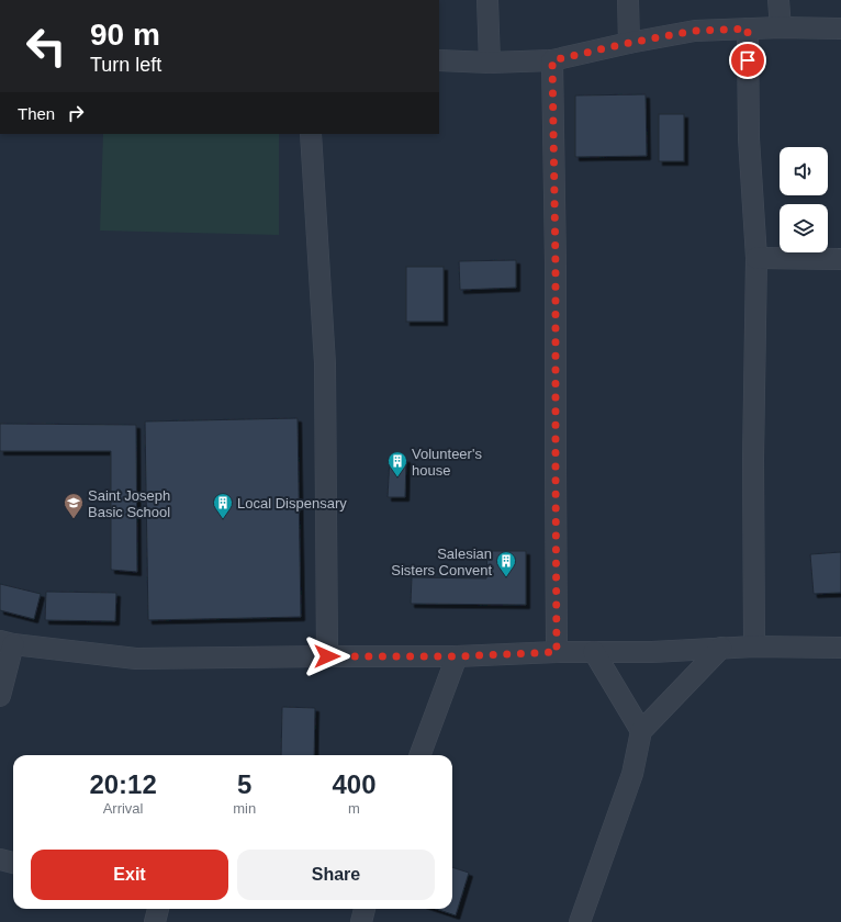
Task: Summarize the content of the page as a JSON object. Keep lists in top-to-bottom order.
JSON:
{
  "places": {
    "building": ["Volunteer's house", "Local Dispensary", "Salesian Sisters Convent"],
    "school or university": ["Saint Joseph Basic School"]
  },
  "page": {
    "turn": ["90 m", "Turn left"],
    "then": "Then",
    "eta": [
      "20:12",
      "Arrival",
      "5",
      "min",
      "400",
      "m"
    ],
    "buttons": ["Exit", "Share"]
  }
}
